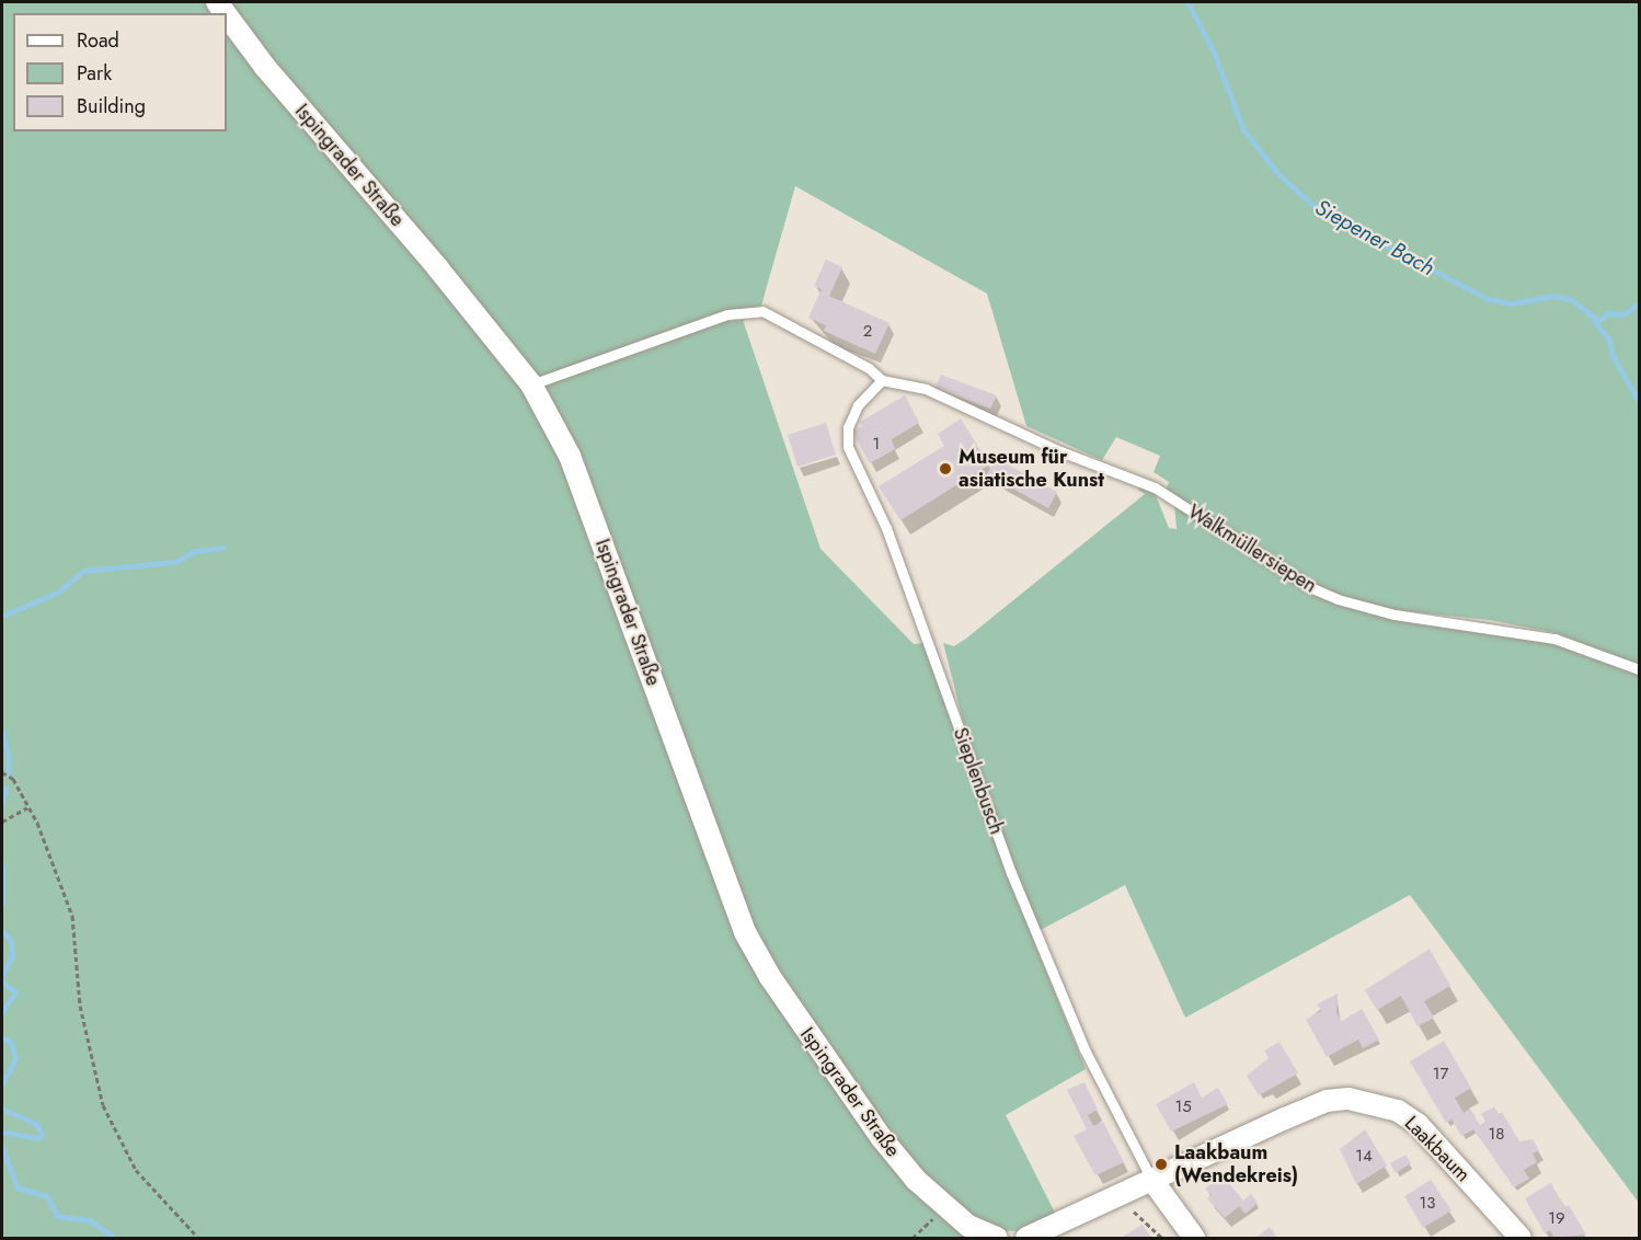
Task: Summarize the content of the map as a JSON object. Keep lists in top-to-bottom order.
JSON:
{
  "streets": {
    "street": ["Ispingrader Straße", "Laakbaum"],
    "lane": ["Walkmüllersiepen", "Sieplenbusch"]
  },
  "crossings": [
    ["Walkmüllersiepen", "Sieplenbusch"],
    ["Sieplenbusch", "Laakbaum"]
  ],
  "water": ["Siepener Bach"],
  "places": ["Museum für asiatische Kunst", "Laakbaum (Wendekreis)"],
  "house_numbers": [
    "2",
    "1",
    "17",
    "15",
    "18",
    "14",
    "13",
    "19"
  ],
  "legend": ["Road", "Park", "Building"]
}
